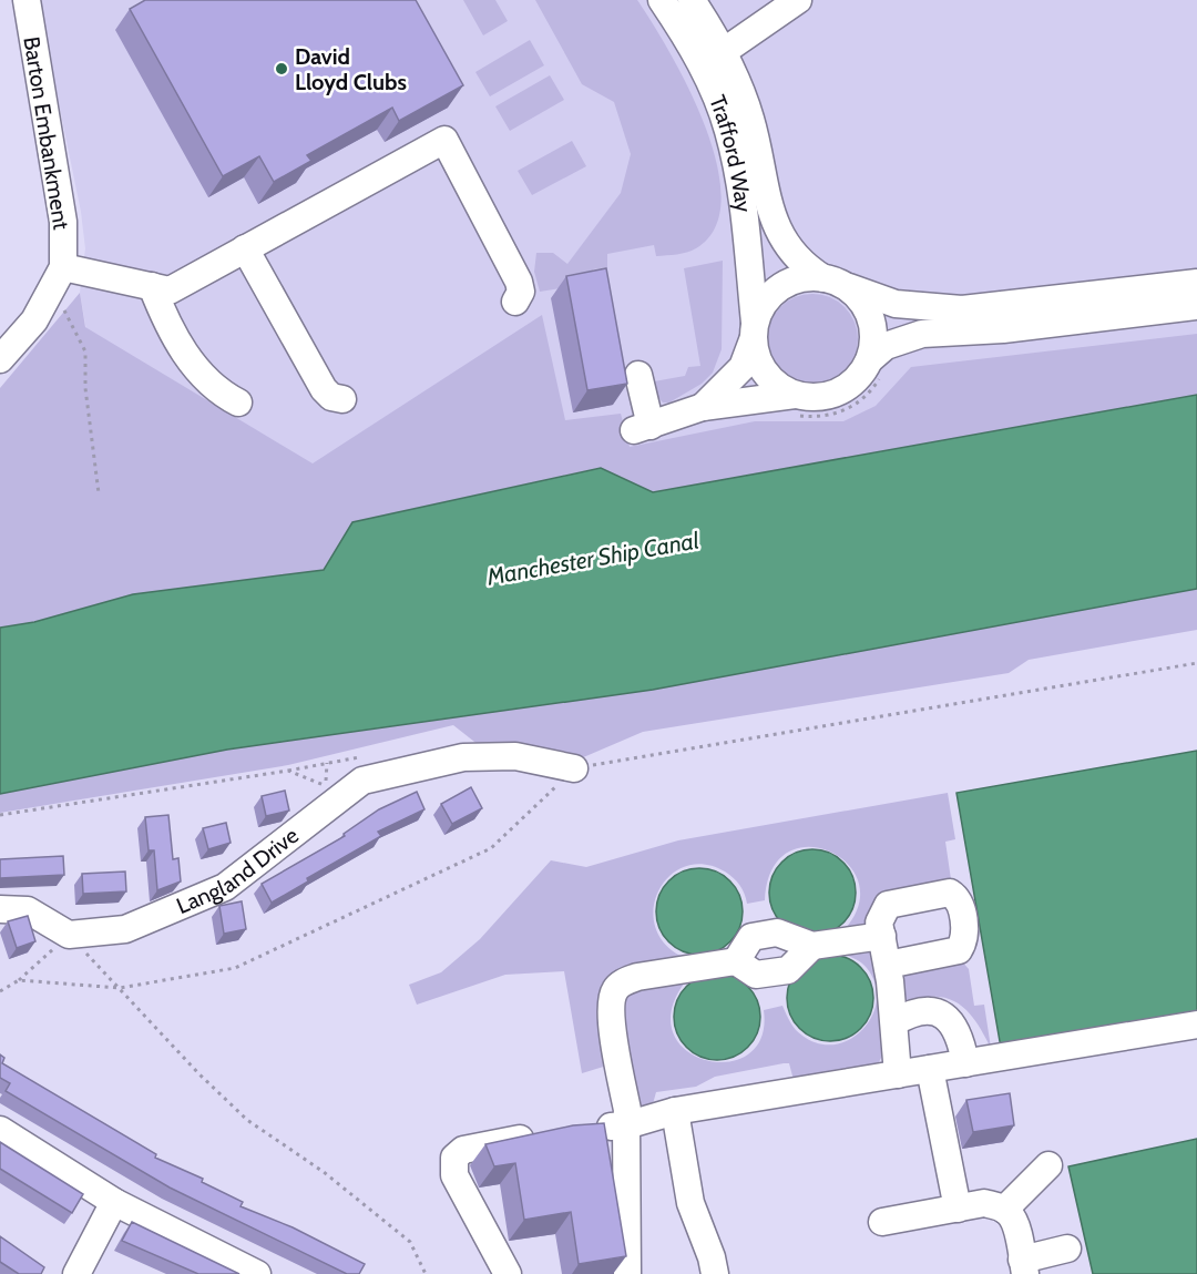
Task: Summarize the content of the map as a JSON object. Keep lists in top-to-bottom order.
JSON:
{
  "streets": {
    "street": ["Barton Embankment", "Trafford Way", "Langland Drive"]
  },
  "water": ["Manchester Ship Canal"],
  "places": ["David Lloyd Clubs"]
}
